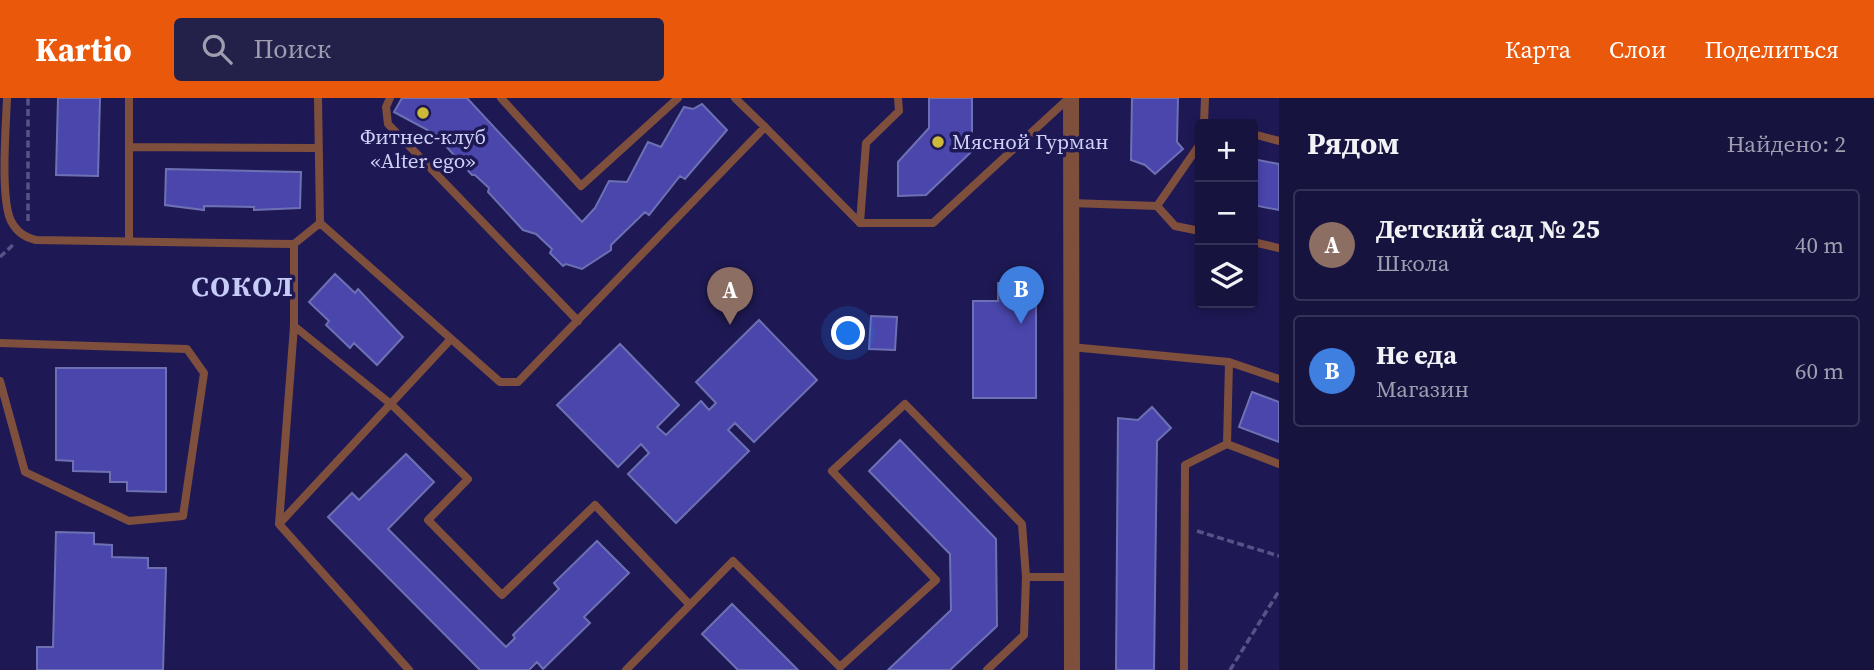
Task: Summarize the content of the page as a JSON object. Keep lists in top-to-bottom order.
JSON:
{
  "districts": ["СОКОЛ"],
  "places": ["Фитнес-клуб «Alter ego»", "Мясной Гурман"],
  "page": {
    "header": "Kartio",
    "search": "Поиск",
    "nav": ["Карта", "Слои", "Поделиться"],
    "heading": ["Рядом", "Найдено: 2"],
    "map_buttons": ["+", "−"],
    "list": [
      {
        "mark": "A",
        "name": "Детский сад № 25",
        "note": "Школа",
        "value": "40 m"
      },
      {
        "mark": "B",
        "name": "Не еда",
        "note": "Магазин",
        "value": "60 m"
      }
    ],
    "pins": ["B", "A"]
  }
}
